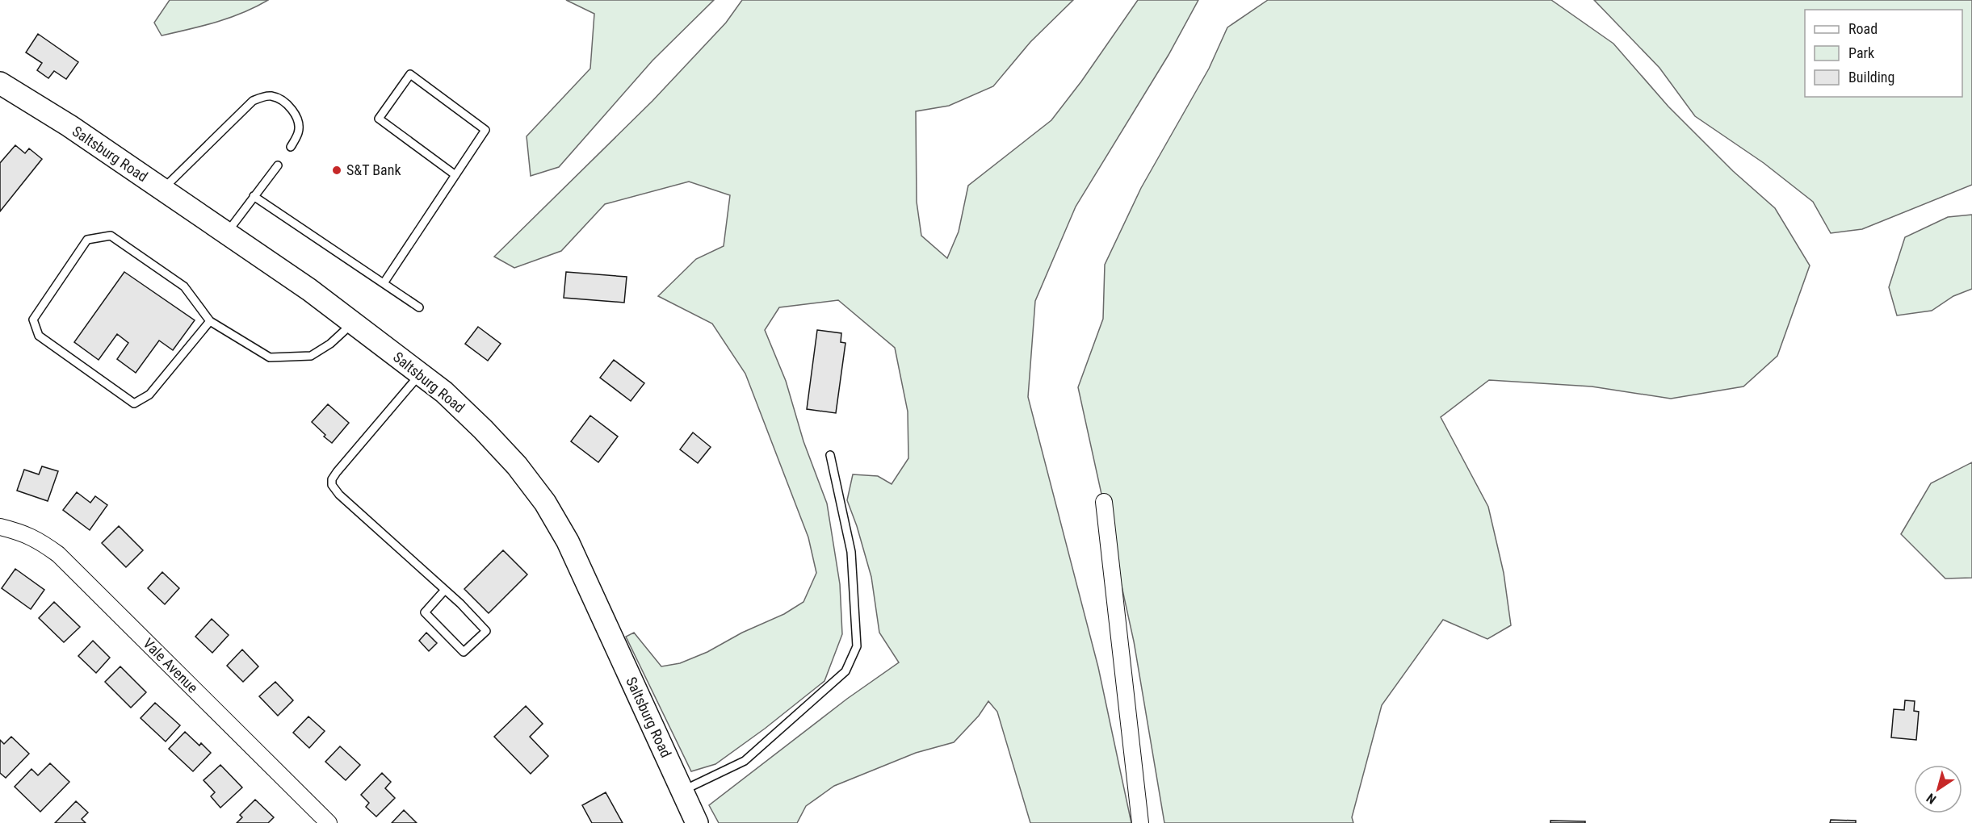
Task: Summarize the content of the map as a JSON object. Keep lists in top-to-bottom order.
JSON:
{
  "streets": {
    "main road": ["Saltsburg Road"],
    "street": ["Vale Avenue"]
  },
  "places": ["S&T Bank"],
  "legend": ["Road", "Park", "Building"],
  "north": "bottom left"
}
